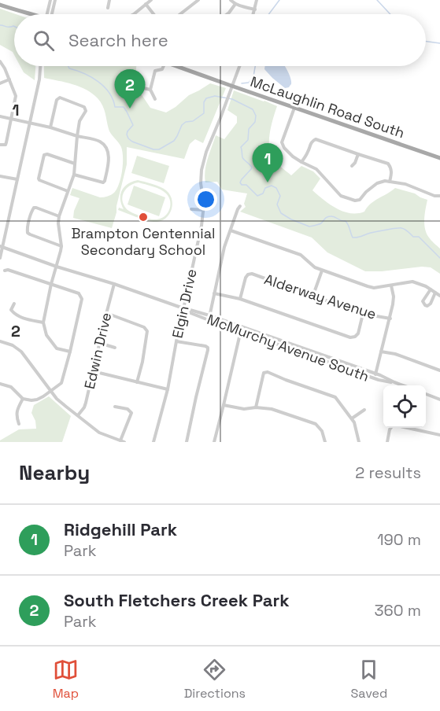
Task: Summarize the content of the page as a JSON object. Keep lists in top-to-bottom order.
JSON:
{
  "streets": {
    "main road": ["McLaughlin Road South"],
    "street": [
      "Alderway Avenue",
      "Elgin Drive",
      "McMurchy Avenue South",
      "Edwin Drive"
    ]
  },
  "crossings": [
    ["McLaughlin Road South", "Elgin Drive"],
    ["Elgin Drive", "McMurchy Avenue South"],
    ["McMurchy Avenue South", "Edwin Drive"]
  ],
  "places": ["Brampton Centennial Secondary School"],
  "page": {
    "search": "Search here",
    "pins": ["2", "1"],
    "heading": ["Nearby", "2 results"],
    "list": [
      {
        "mark": "1",
        "name": "Ridgehill Park",
        "note": "Park",
        "value": "190 m"
      },
      {
        "mark": "2",
        "name": "South Fletchers Creek Park",
        "note": "Park",
        "value": "360 m"
      }
    ],
    "nav": ["Map", "Directions", "Saved"]
  },
  "grid": {
    "rows": ["1", "2"]
  }
}
